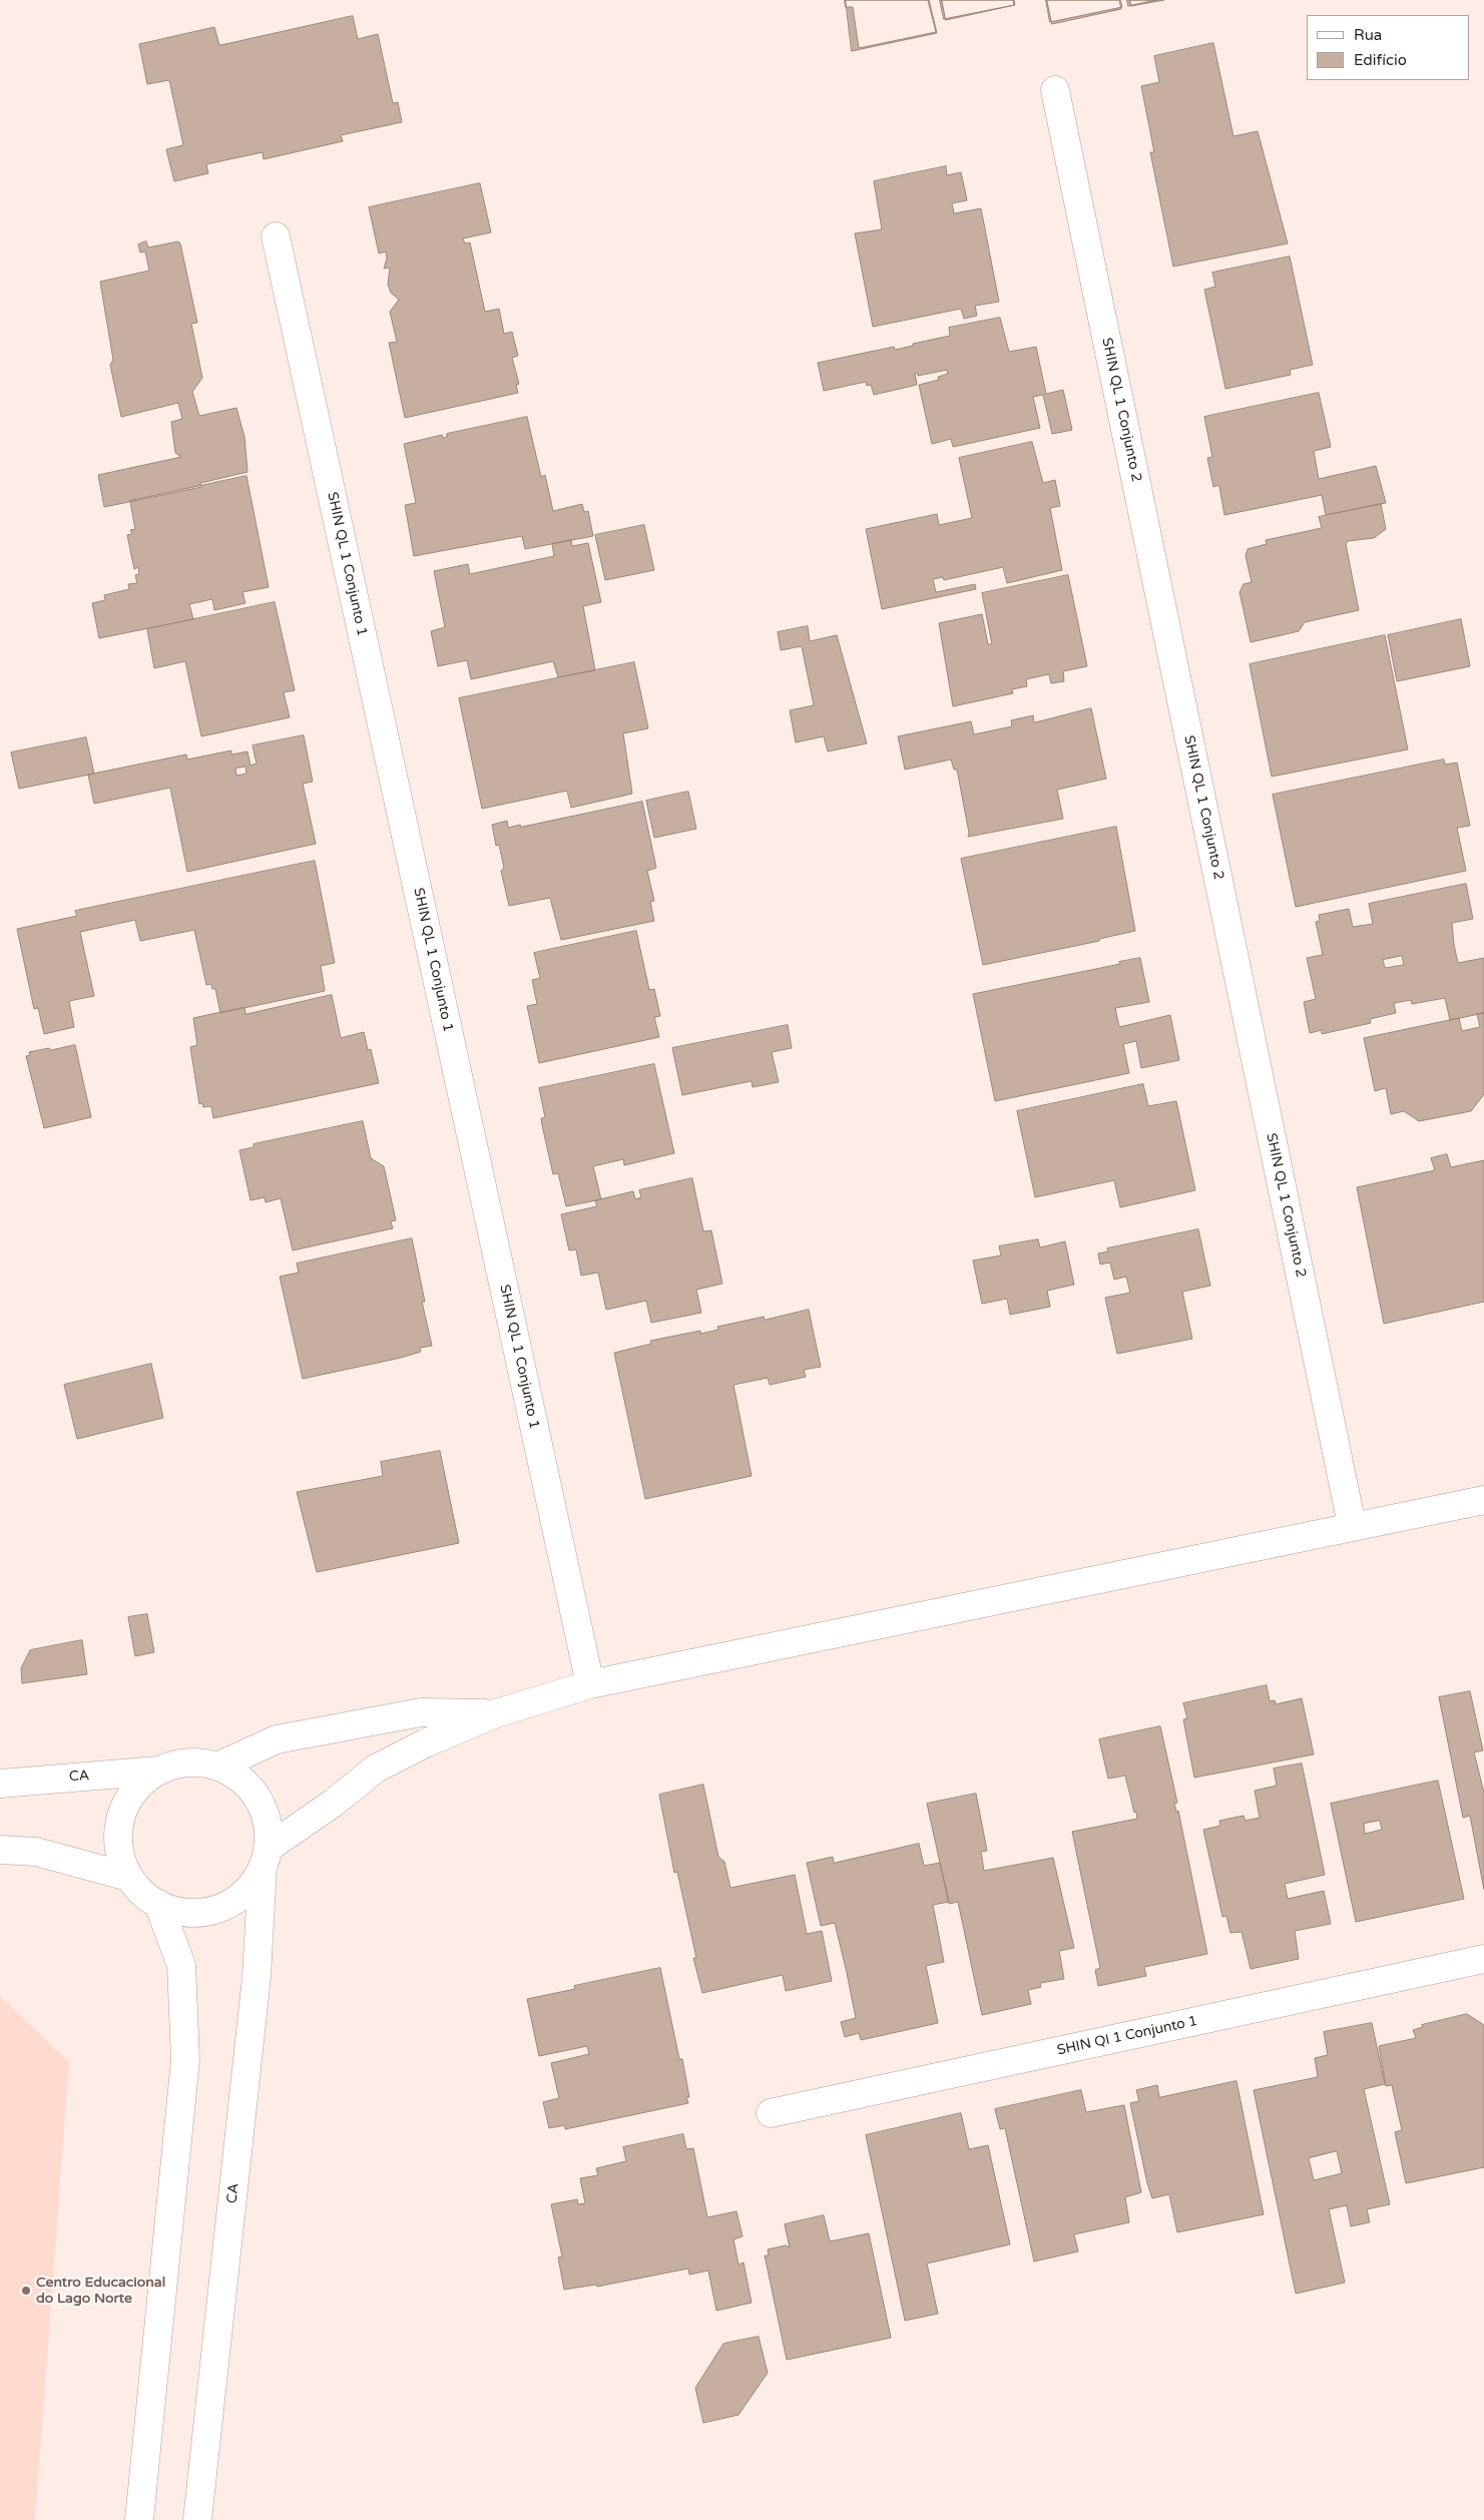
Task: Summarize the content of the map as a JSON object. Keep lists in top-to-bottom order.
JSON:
{
  "streets": {
    "street": [
      "SHIN QL 1 Conjunto 2",
      "SHIN QL 1 Conjunto 1",
      "CA",
      "SHIN QI 1 Conjunto 1"
    ]
  },
  "places": ["Centro Educacional do Lago Norte"],
  "legend": ["Rua", "Edifício"]
}
